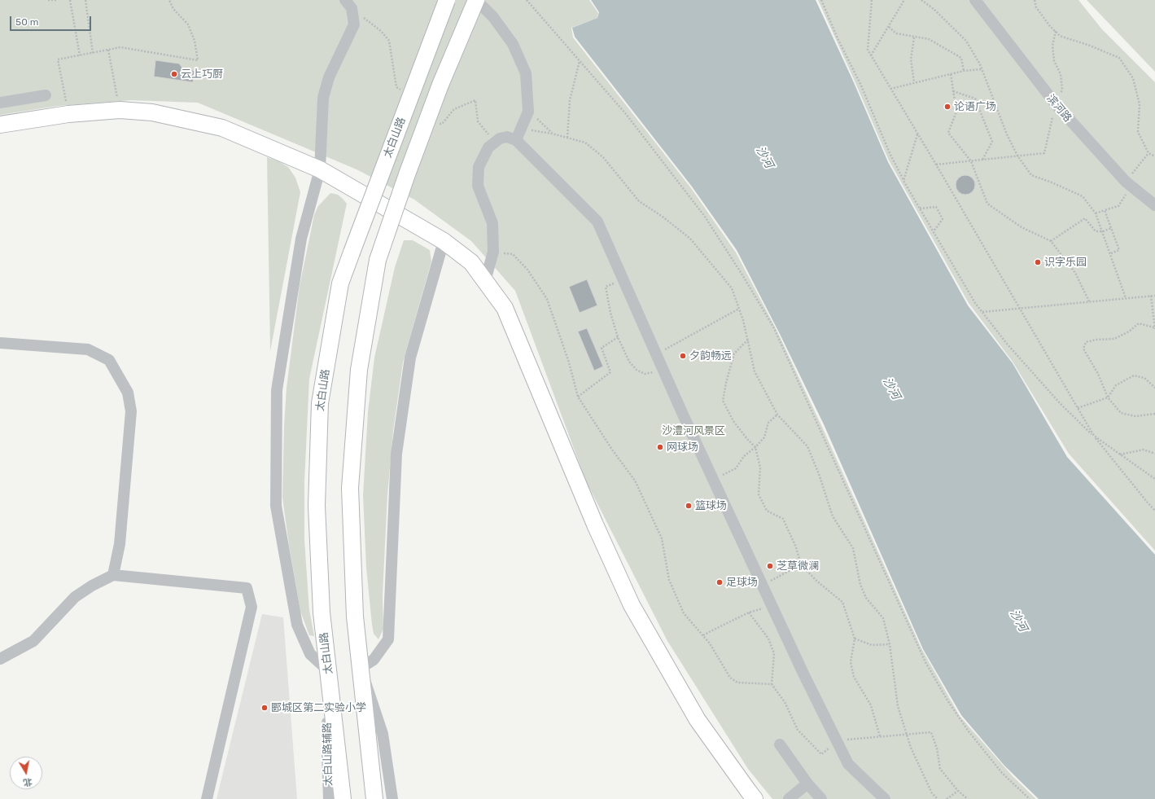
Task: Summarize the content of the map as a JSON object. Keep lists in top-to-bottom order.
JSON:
{
  "streets": {
    "main road": ["太白山路"],
    "street": ["滨河路", "太白山路辅路"]
  },
  "crossings": [
    ["太白山路", "太白山路辅路"]
  ],
  "water": ["沙河"],
  "parks": ["沙澧河风景区"],
  "places": [
    "云上巧厨",
    "论语广场",
    "识字乐园",
    "夕韵畅远",
    "网球场",
    "篮球场",
    "芝草微澜",
    "足球场",
    "郾城区第二实验小学"
  ],
  "scale_bar": "50 m",
  "north": "bottom"
}
